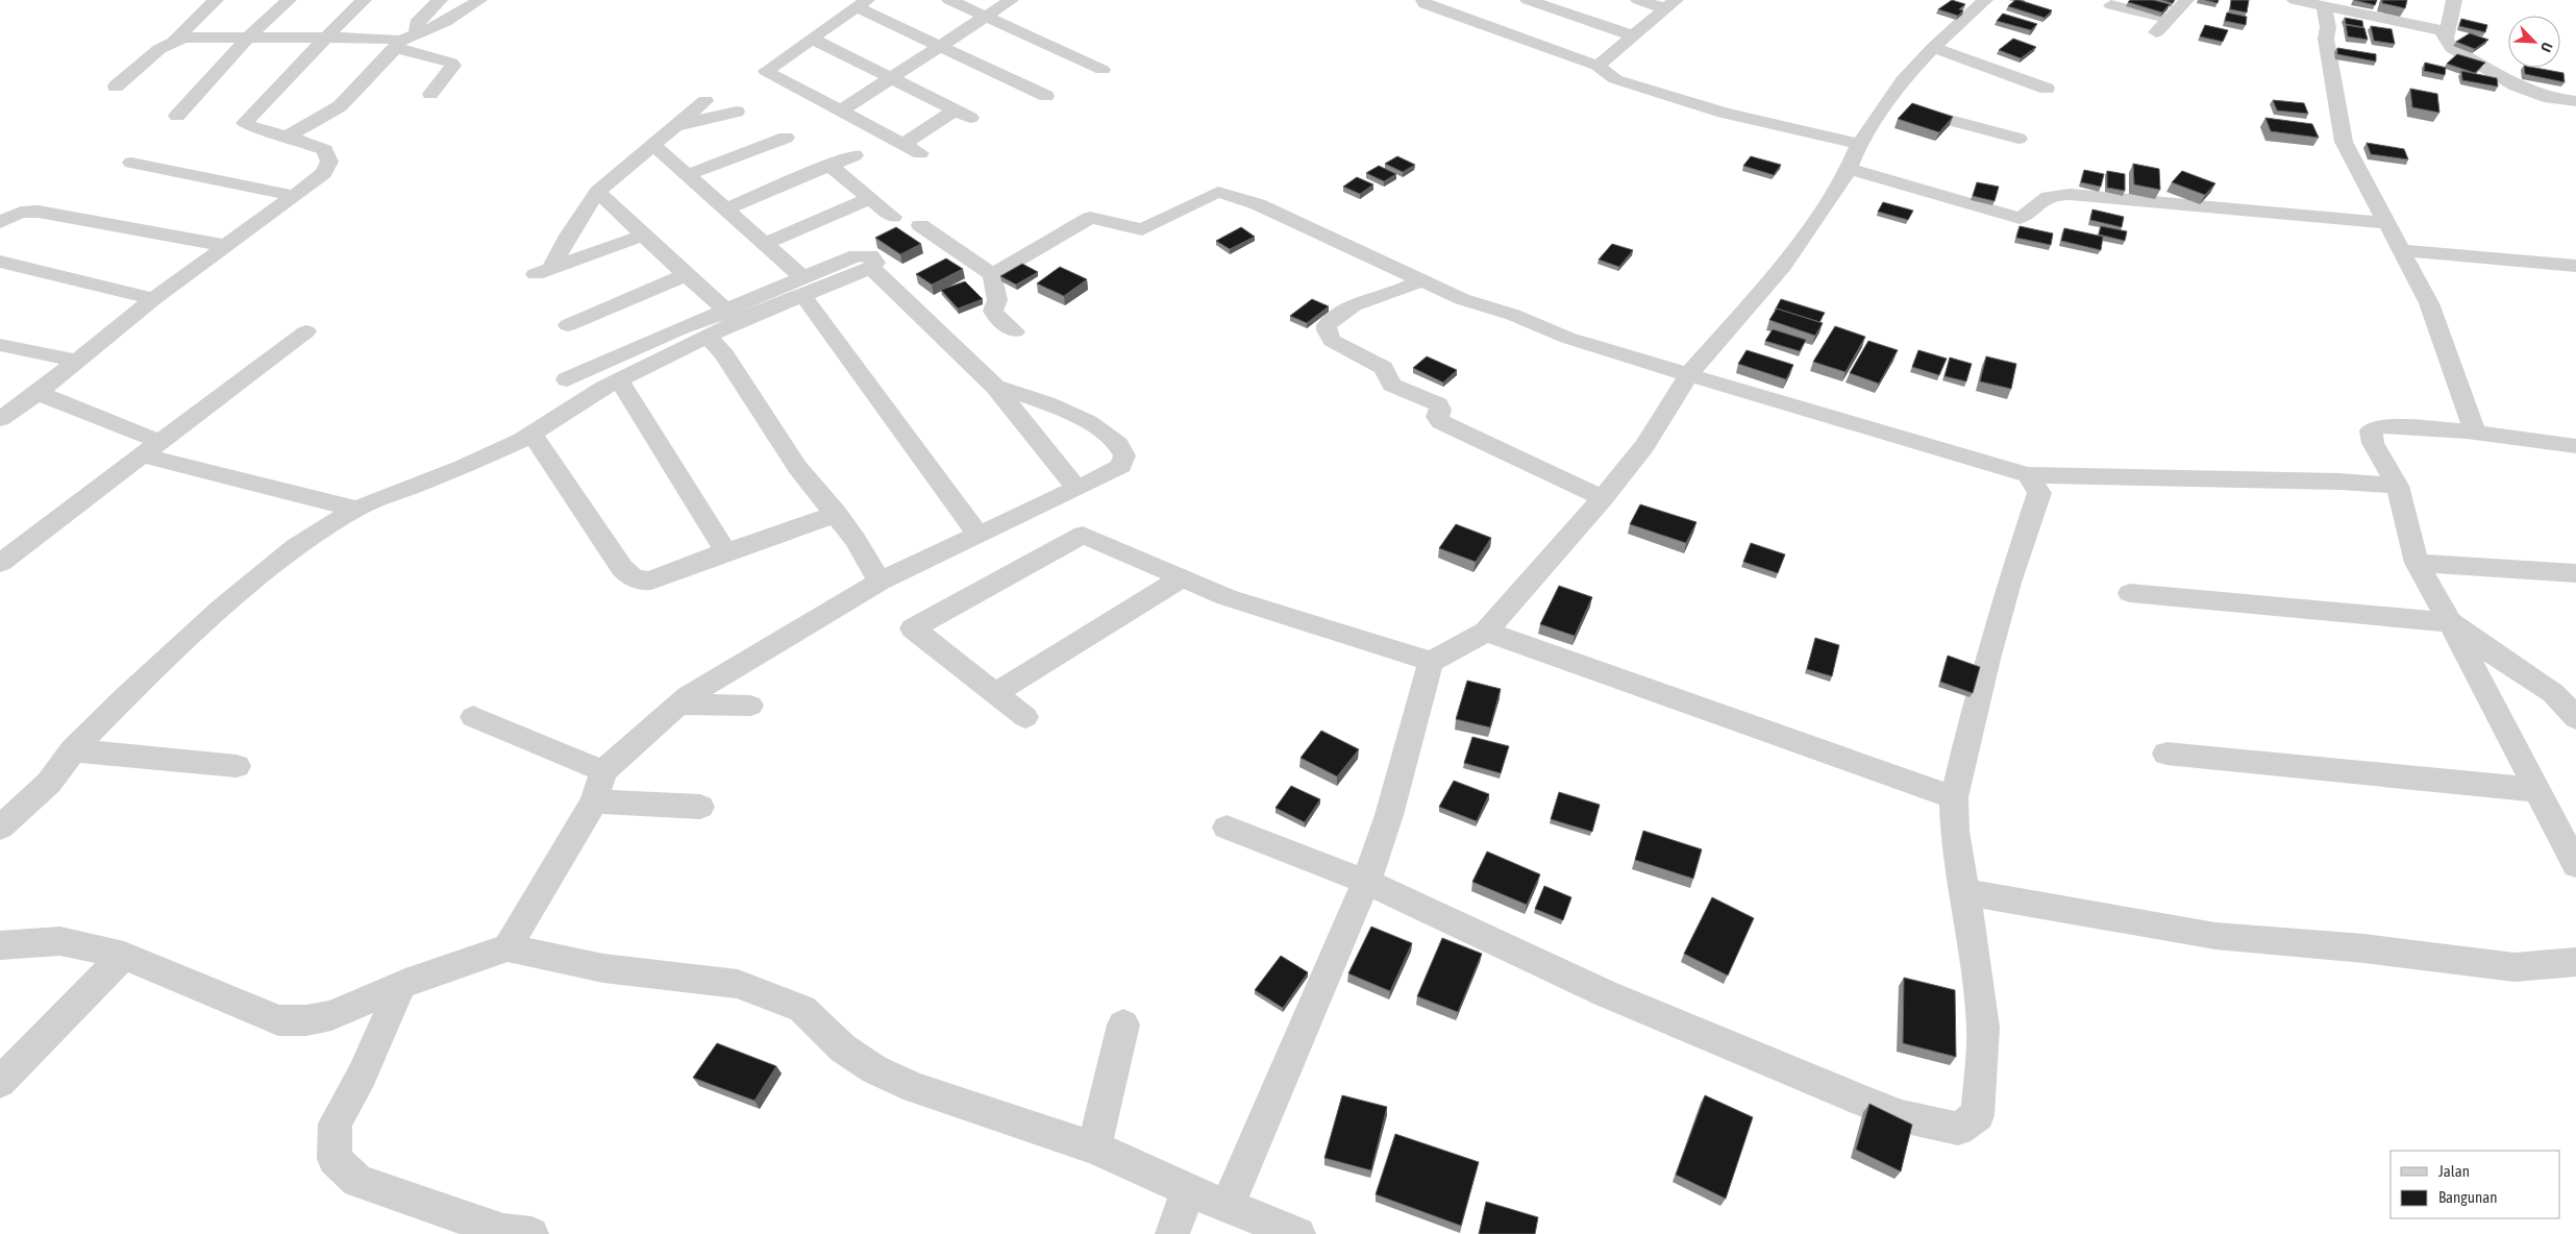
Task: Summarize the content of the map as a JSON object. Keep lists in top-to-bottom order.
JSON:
{
  "legend": ["Jalan", "Bangunan"],
  "north": "bottom right"
}
